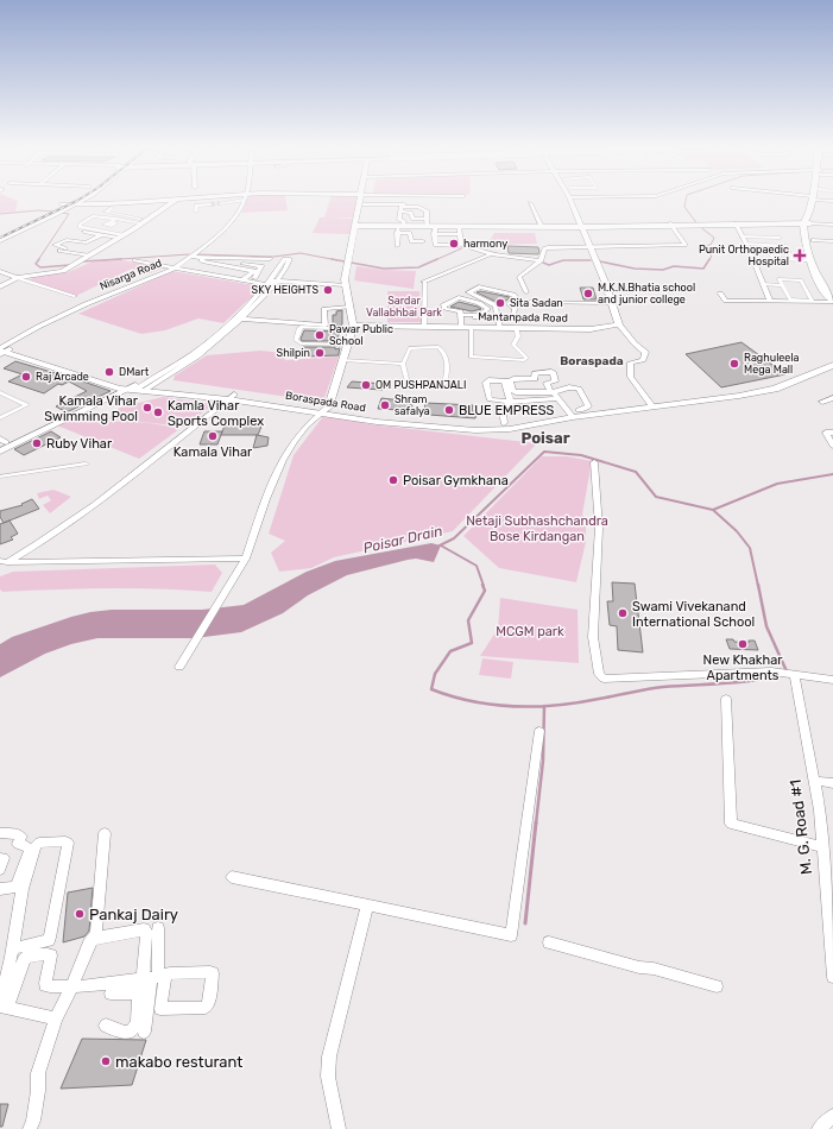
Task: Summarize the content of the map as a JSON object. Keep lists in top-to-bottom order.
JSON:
{
  "streets": {
    "main road": ["Boraspada Road"],
    "street": ["Nisarga Road", "Mantanpada Road", "M. G. Road #1"]
  },
  "crossings": [
    ["Nisarga Road", "Boraspada Road"]
  ],
  "districts": ["Boraspada", "Poisar"],
  "water": ["Poisar Drain"],
  "parks": ["Sardar Vallabhbai Park", "Netaji Subhashchandra Bose Kirdangan", "MCGM park"],
  "places": {
    "other": [
      "harmony",
      "SKY HEIGHTS",
      "M.K.N.Bhatia school and junior college",
      "Sita Sadan",
      "Pawar Public School",
      "Shilpin",
      "Raghuleela Mega Mall",
      "DMart",
      "Raj Arcade",
      "OM PUSHPANJALI",
      "Shram safalya",
      "Kamala Vihar Swimming Pool",
      "BLUE EMPRESS",
      "Kamla Vihar Sports Complex",
      "Kamala Vihar",
      "Ruby Vihar",
      "Poisar Gymkhana",
      "Swami Vivekanand International School",
      "New Khakhar Apartments",
      "Pankaj Dairy",
      "makabo resturant"
    ],
    "health": ["Punit Orthopaedic Hospital"]
  }
}
